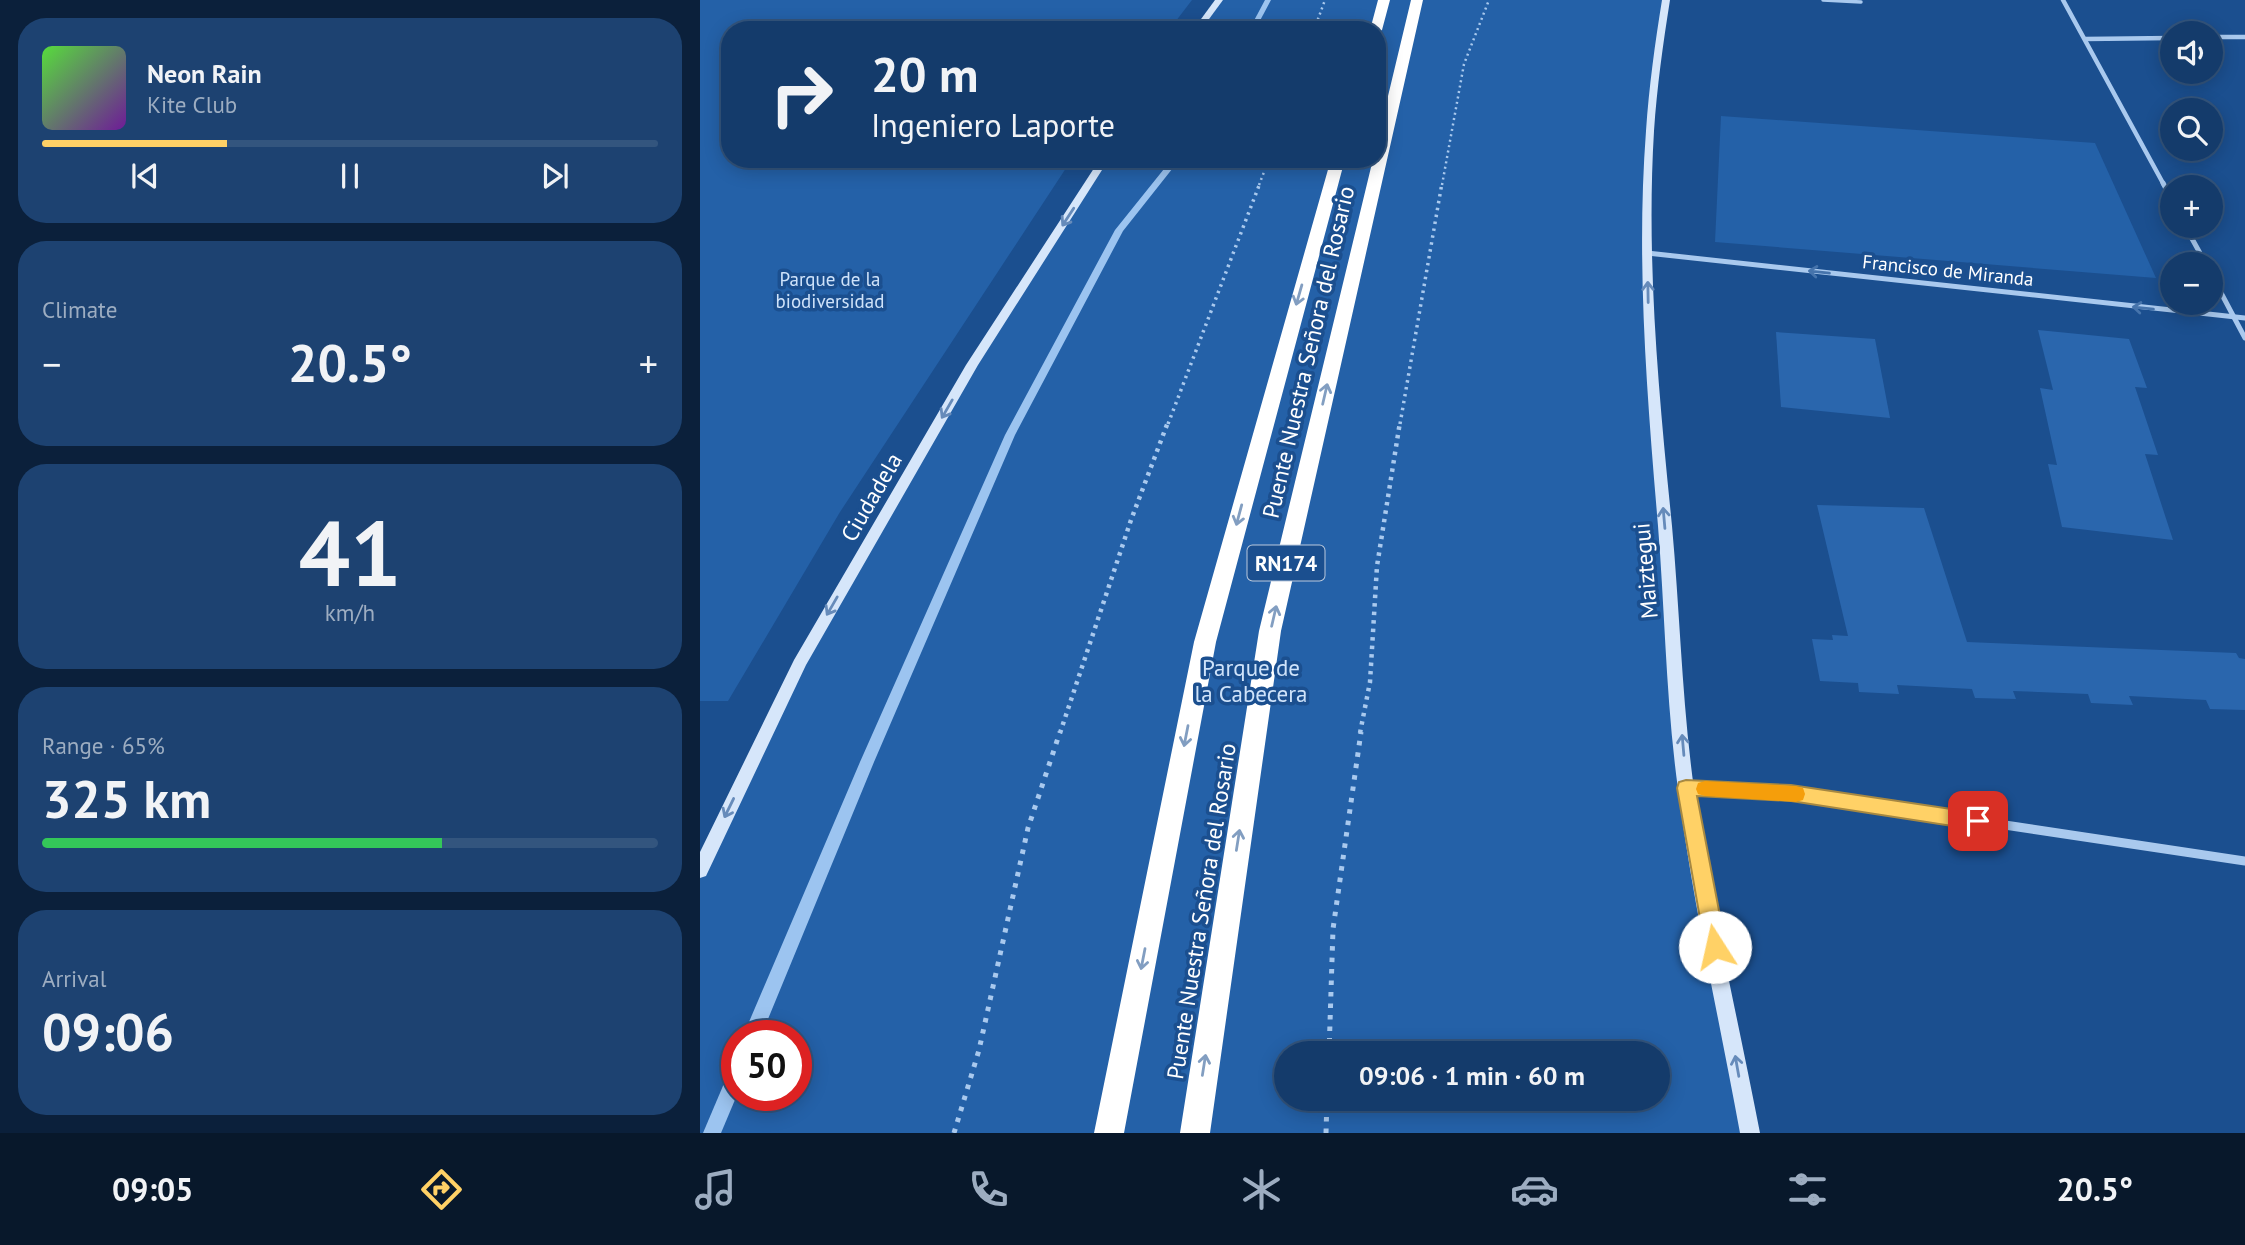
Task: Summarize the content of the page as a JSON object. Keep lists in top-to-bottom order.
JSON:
{
  "streets": {
    "highway": ["Puente Nuestra Señora del Rosario", "RN174"],
    "main road": ["Ciudadela", "Maiztegui"],
    "street": ["Francisco de Miranda"]
  },
  "crossings": [
    ["Francisco de Miranda", "Maiztegui"]
  ],
  "one_way": ["Francisco de Miranda", "Ciudadela", "Maiztegui"],
  "parks": ["Parque de la biodiversidad", "Parque de la Cabecera"],
  "page": {
    "map_buttons": ["+", "−"],
    "turn": ["20 m", "Ingeniero Laporte"],
    "song": ["Neon Rain", "Kite Club"],
    "tile": [
      "Climate",
      ["41", "km/h"],
      ["Range · 65%", "325 km"],
      ["Arrival", "09:06"]
    ],
    "heat": ["−", "20.5°", "+"],
    "limit": "50",
    "trip": "09:06 · 1 min · 60 m",
    "tabs": ["09:05", "20.5°"]
  }
}
